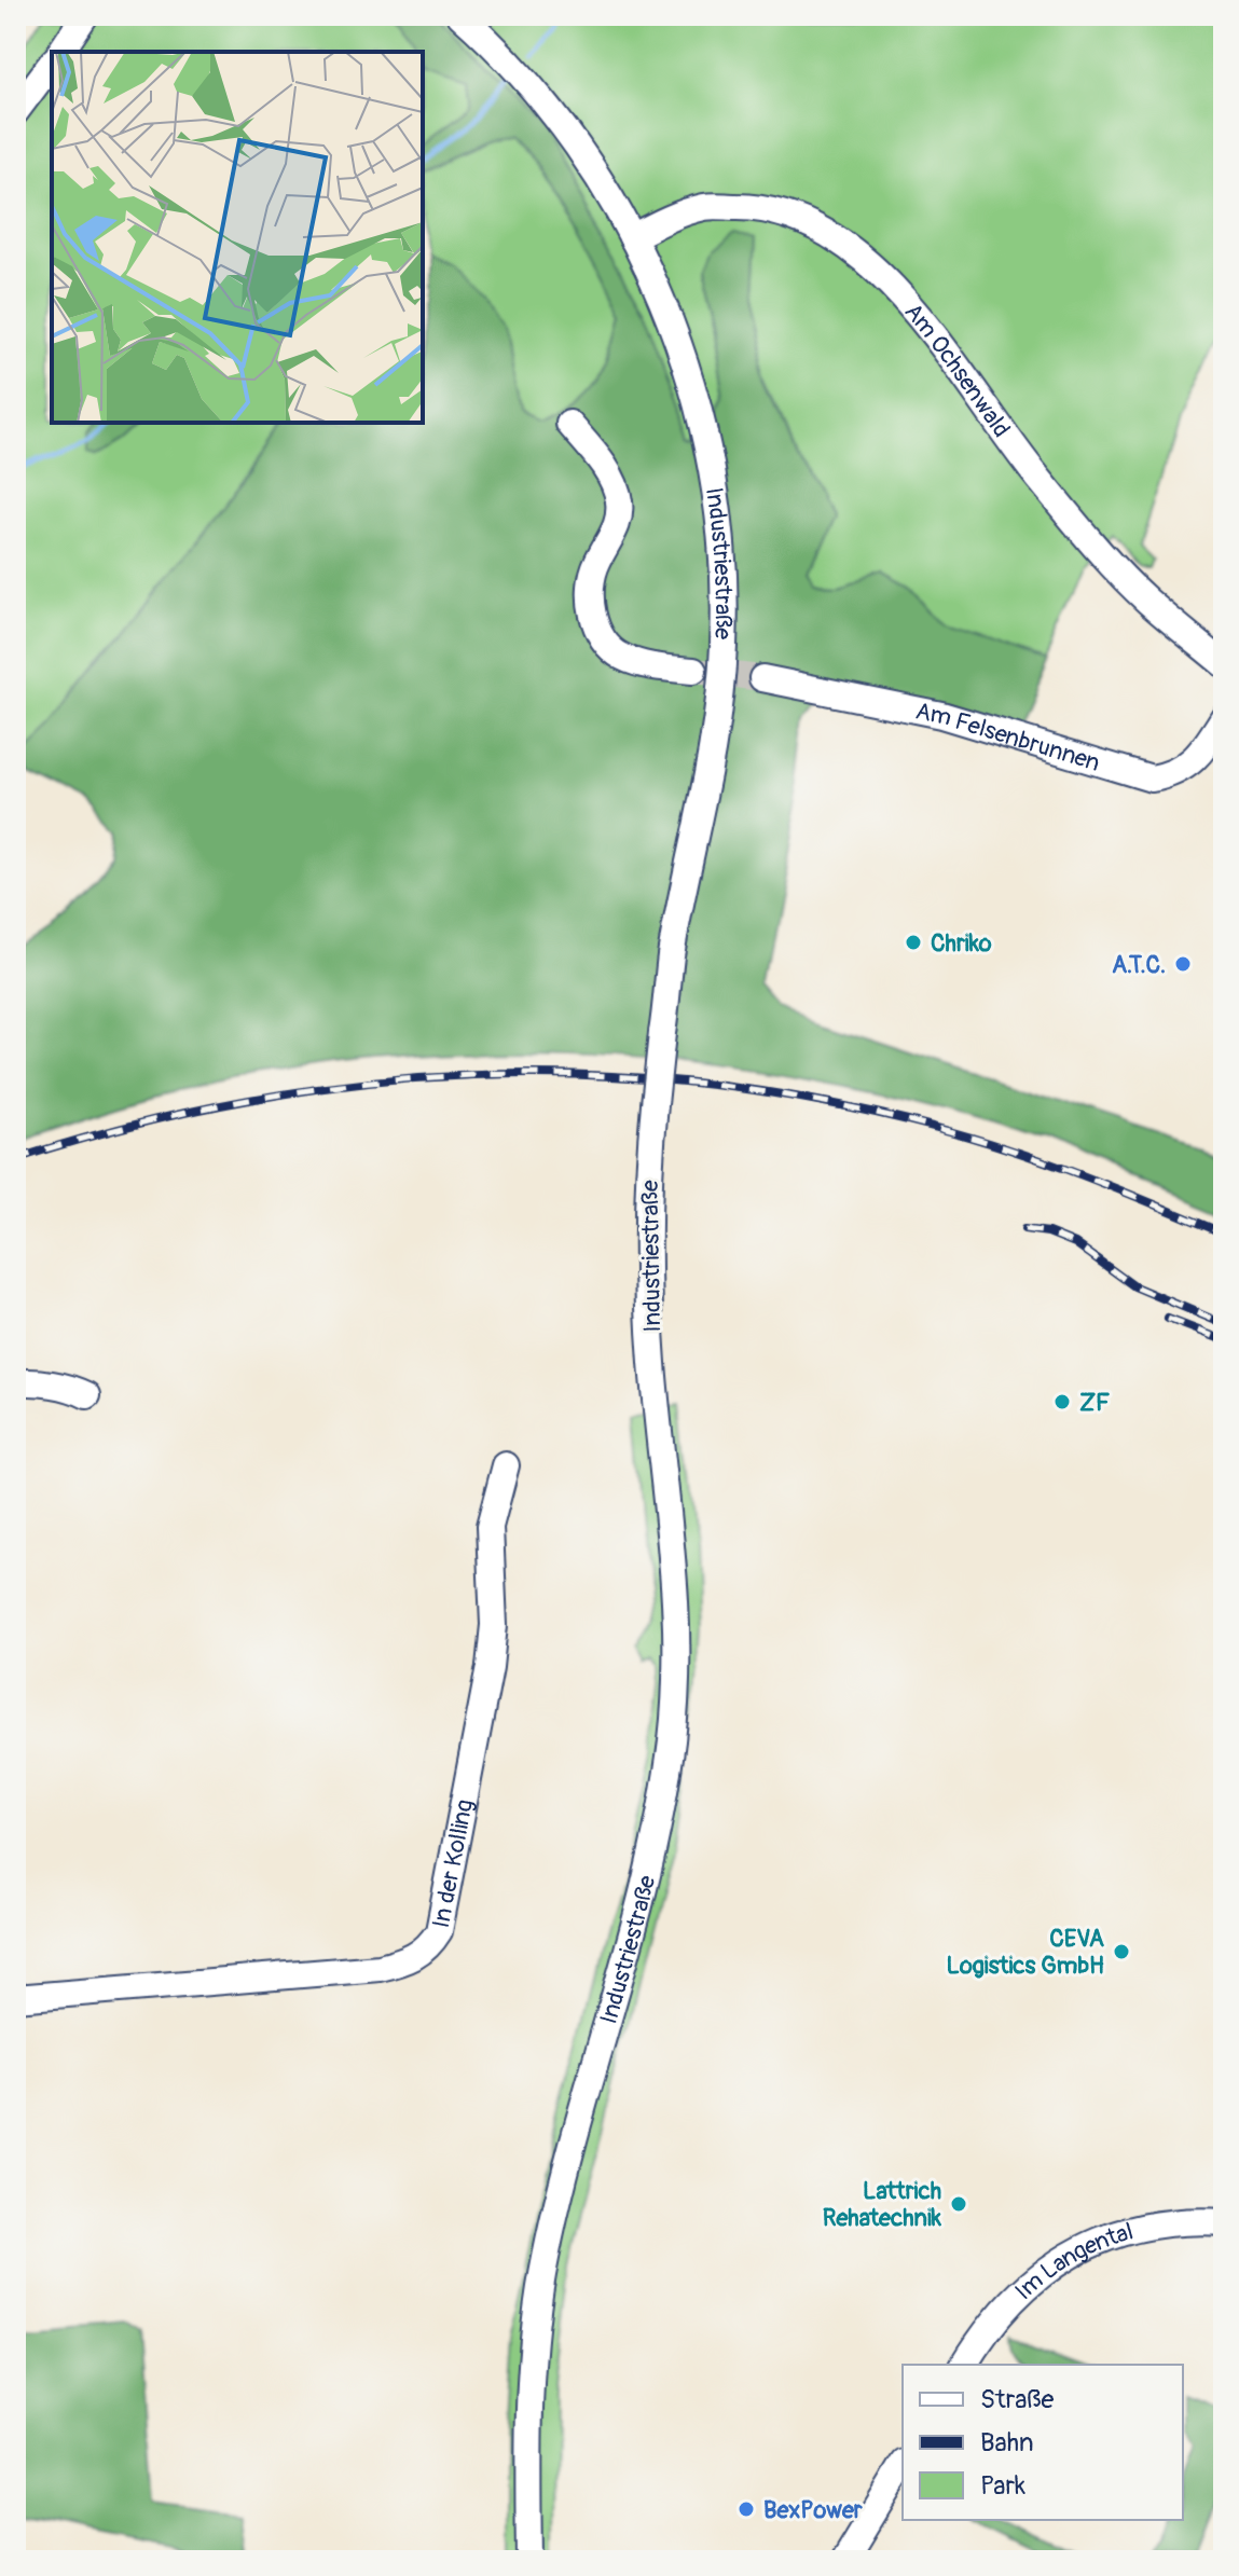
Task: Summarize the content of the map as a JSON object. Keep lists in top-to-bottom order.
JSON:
{
  "streets": {
    "street": [
      "Am Ochsenwald",
      "Industriestraße",
      "Am Felsenbrunnen",
      "In der Kolling",
      "Im Langental"
    ]
  },
  "crossings": [
    ["Am Ochsenwald", "Industriestraße"]
  ],
  "places": [
    "Chriko",
    "A.T.C.",
    "ZF",
    "CEVA Logistics GmbH",
    "Lattrich Rehatechnik",
    "BexPower"
  ],
  "legend": ["Straße", "Bahn", "Park"]
}
